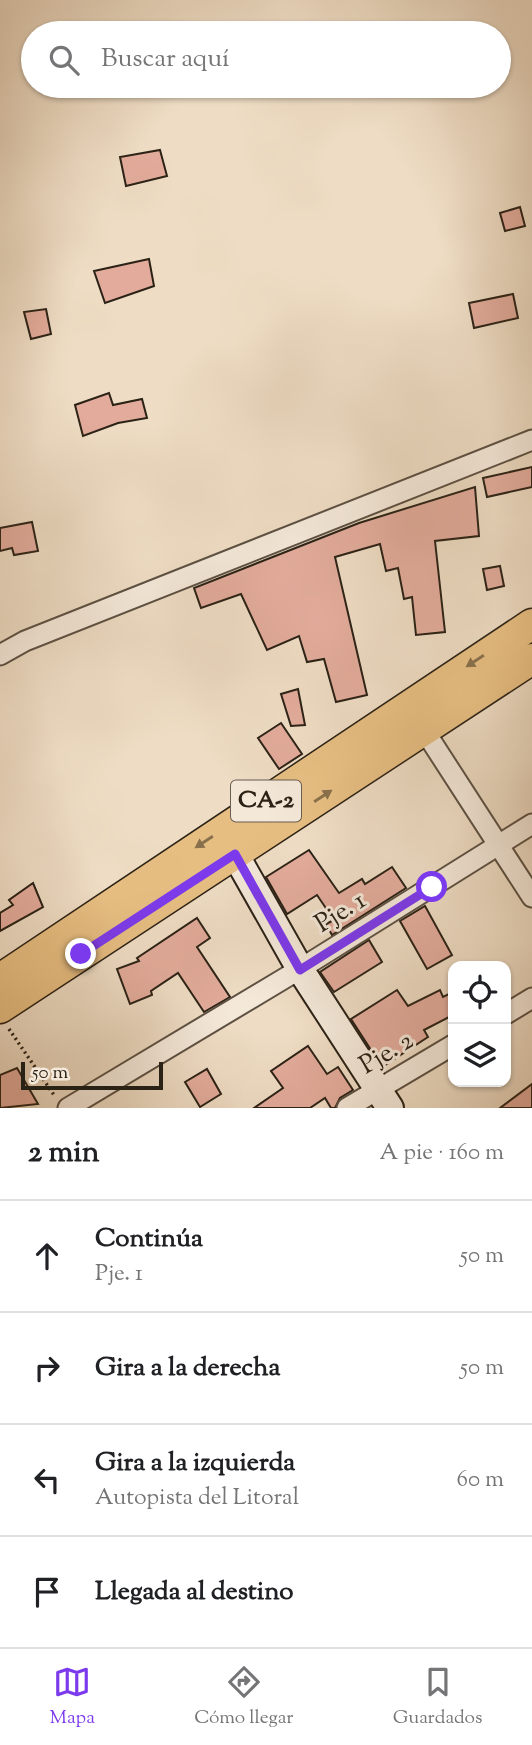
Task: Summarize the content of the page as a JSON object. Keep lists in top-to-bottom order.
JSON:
{
  "streets": {
    "main road": ["CA-2"],
    "street": ["Pje. 1", "Pje. 2"]
  },
  "scale_bar": "50 m",
  "page": {
    "search": "Buscar aquí",
    "scale": "50 m",
    "heading": ["2 min", "A pie · 160 m"],
    "list": [
      ["Continúa", "Pje. 1", "50 m"],
      ["Gira a la derecha", "50 m"],
      ["Gira a la izquierda", "Autopista del Litoral", "60 m"],
      "Llegada al destino"
    ],
    "nav": ["Mapa", "Cómo llegar", "Guardados"]
  }
}
